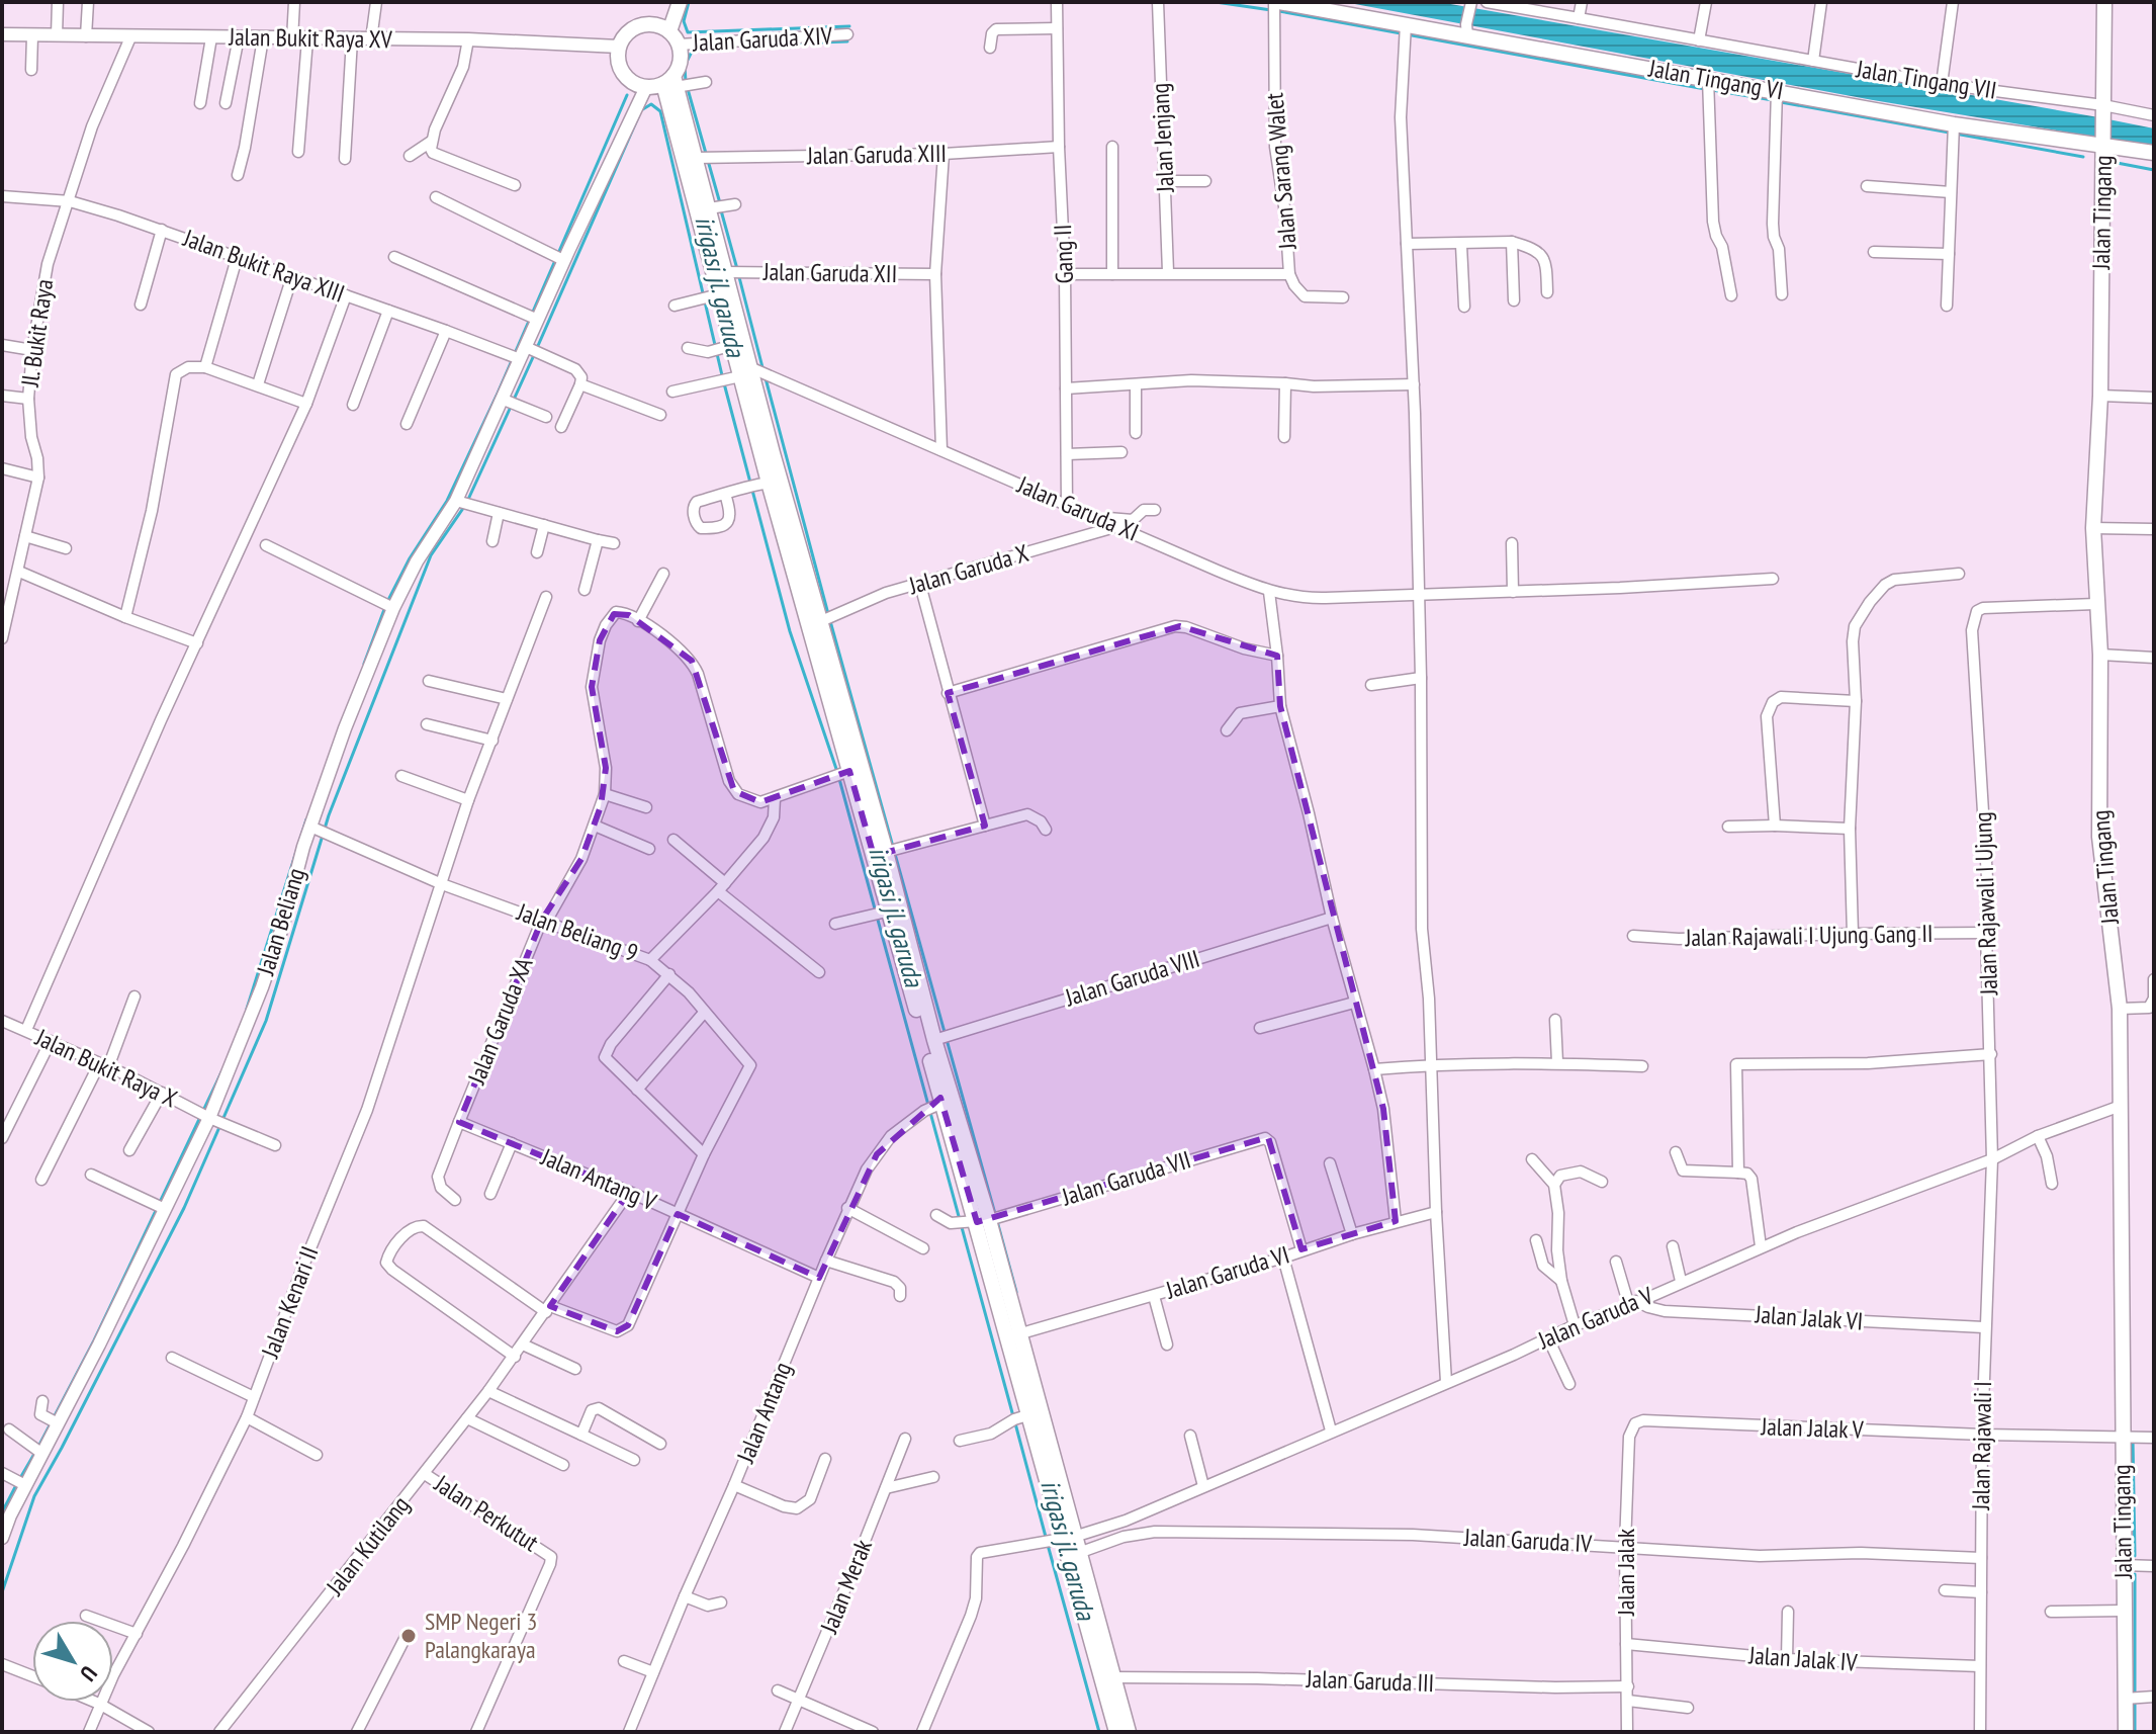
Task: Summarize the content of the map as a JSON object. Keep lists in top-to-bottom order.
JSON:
{
  "streets": {
    "main road": ["Jalan Tingang VI", "Jalan Tingang"],
    "street": [
      "Jalan Bukit Raya XV",
      "Jalan Garuda XIV",
      "Jalan Tingang VII",
      "Jalan Jenjang",
      "Jalan Garuda XIII",
      "Jalan Sarang Walet",
      "Gang II",
      "Jalan Bukit Raya XIII",
      "Jalan Garuda XII",
      "Jl. Bukit Raya",
      "Jalan Garuda XI",
      "Jalan Garuda X",
      "Jalan Rajawali I Ujung",
      "Jalan Beliang",
      "Jalan Beliang 9",
      "Jalan Rajawali I Ujung Gang II",
      "Jalan Garuda VIII",
      "Jalan Garuda XA",
      "Jalan Bukit Raya X",
      "Jalan Garuda VII",
      "Jalan Antang V",
      "Jalan Garuda VI",
      "Jalan Kenari II",
      "Jalan Garuda V",
      "Jalan Jalak VI",
      "Jalan Antang",
      "Jalan Jalak V",
      "Jalan Rajawali I",
      "Jalan Perkutut",
      "Jalan Garuda IV",
      "Jalan Kutilang",
      "Jalan Jalak",
      "Jalan Merak",
      "Jalan Jalak IV",
      "Jalan Garuda III"
    ]
  },
  "crossings": [
    ["Jalan Bukit Raya XV", "Jalan Garuda XIV"],
    ["Jalan Bukit Raya XV", "Jl. Bukit Raya"],
    ["Jalan Bukit Raya XV", "Jalan Beliang"],
    ["Jalan Garuda XIV", "Jalan Beliang"],
    ["Jalan Tingang VI", "Jalan Sarang Walet"],
    ["Jalan Tingang VI", "Jalan Tingang"],
    ["Jalan Tingang VII", "Jalan Tingang"],
    ["Jalan Garuda XIII", "Gang II"],
    ["Jalan Tingang", "Jalan Rajawali I Ujung"],
    ["Jalan Tingang", "Jalan Garuda V"],
    ["Gang II", "Jalan Garuda XI"],
    ["Jalan Bukit Raya XIII", "Jl. Bukit Raya"],
    ["Jalan Bukit Raya XIII", "Jalan Beliang"],
    ["Jalan Garuda XI", "Jalan Garuda X"],
    ["Jalan Rajawali I Ujung", "Jalan Rajawali I Ujung Gang II"],
    ["Jalan Rajawali I Ujung", "Jalan Garuda V"],
    ["Jalan Rajawali I Ujung", "Jalan Rajawali I"],
    ["Jalan Beliang", "Jalan Beliang 9"],
    ["Jalan Beliang", "Jalan Bukit Raya X"],
    ["Jalan Beliang 9", "Jalan Garuda XA"],
    ["Jalan Beliang 9", "Jalan Kenari II"],
    ["Jalan Garuda XA", "Jalan Antang V"],
    ["Jalan Garuda VII", "Jalan Garuda VI"],
    ["Jalan Antang V", "Jalan Antang"],
    ["Jalan Antang V", "Jalan Kutilang"],
    ["Jalan Garuda V", "Jalan Jalak VI"],
    ["Jalan Garuda V", "Jalan Rajawali I"],
    ["Jalan Jalak VI", "Jalan Rajawali I"],
    ["Jalan Jalak V", "Jalan Rajawali I"],
    ["Jalan Jalak V", "Jalan Jalak"],
    ["Jalan Rajawali I", "Jalan Garuda IV"],
    ["Jalan Rajawali I", "Jalan Jalak IV"],
    ["Jalan Perkutut", "Jalan Kutilang"],
    ["Jalan Garuda IV", "Jalan Jalak"],
    ["Jalan Jalak", "Jalan Jalak IV"],
    ["Jalan Jalak", "Jalan Garuda III"]
  ],
  "water": ["irigasi jl. garuda"],
  "places": ["SMP Negeri 3 Palangkaraya"],
  "north": "bottom right"
}
